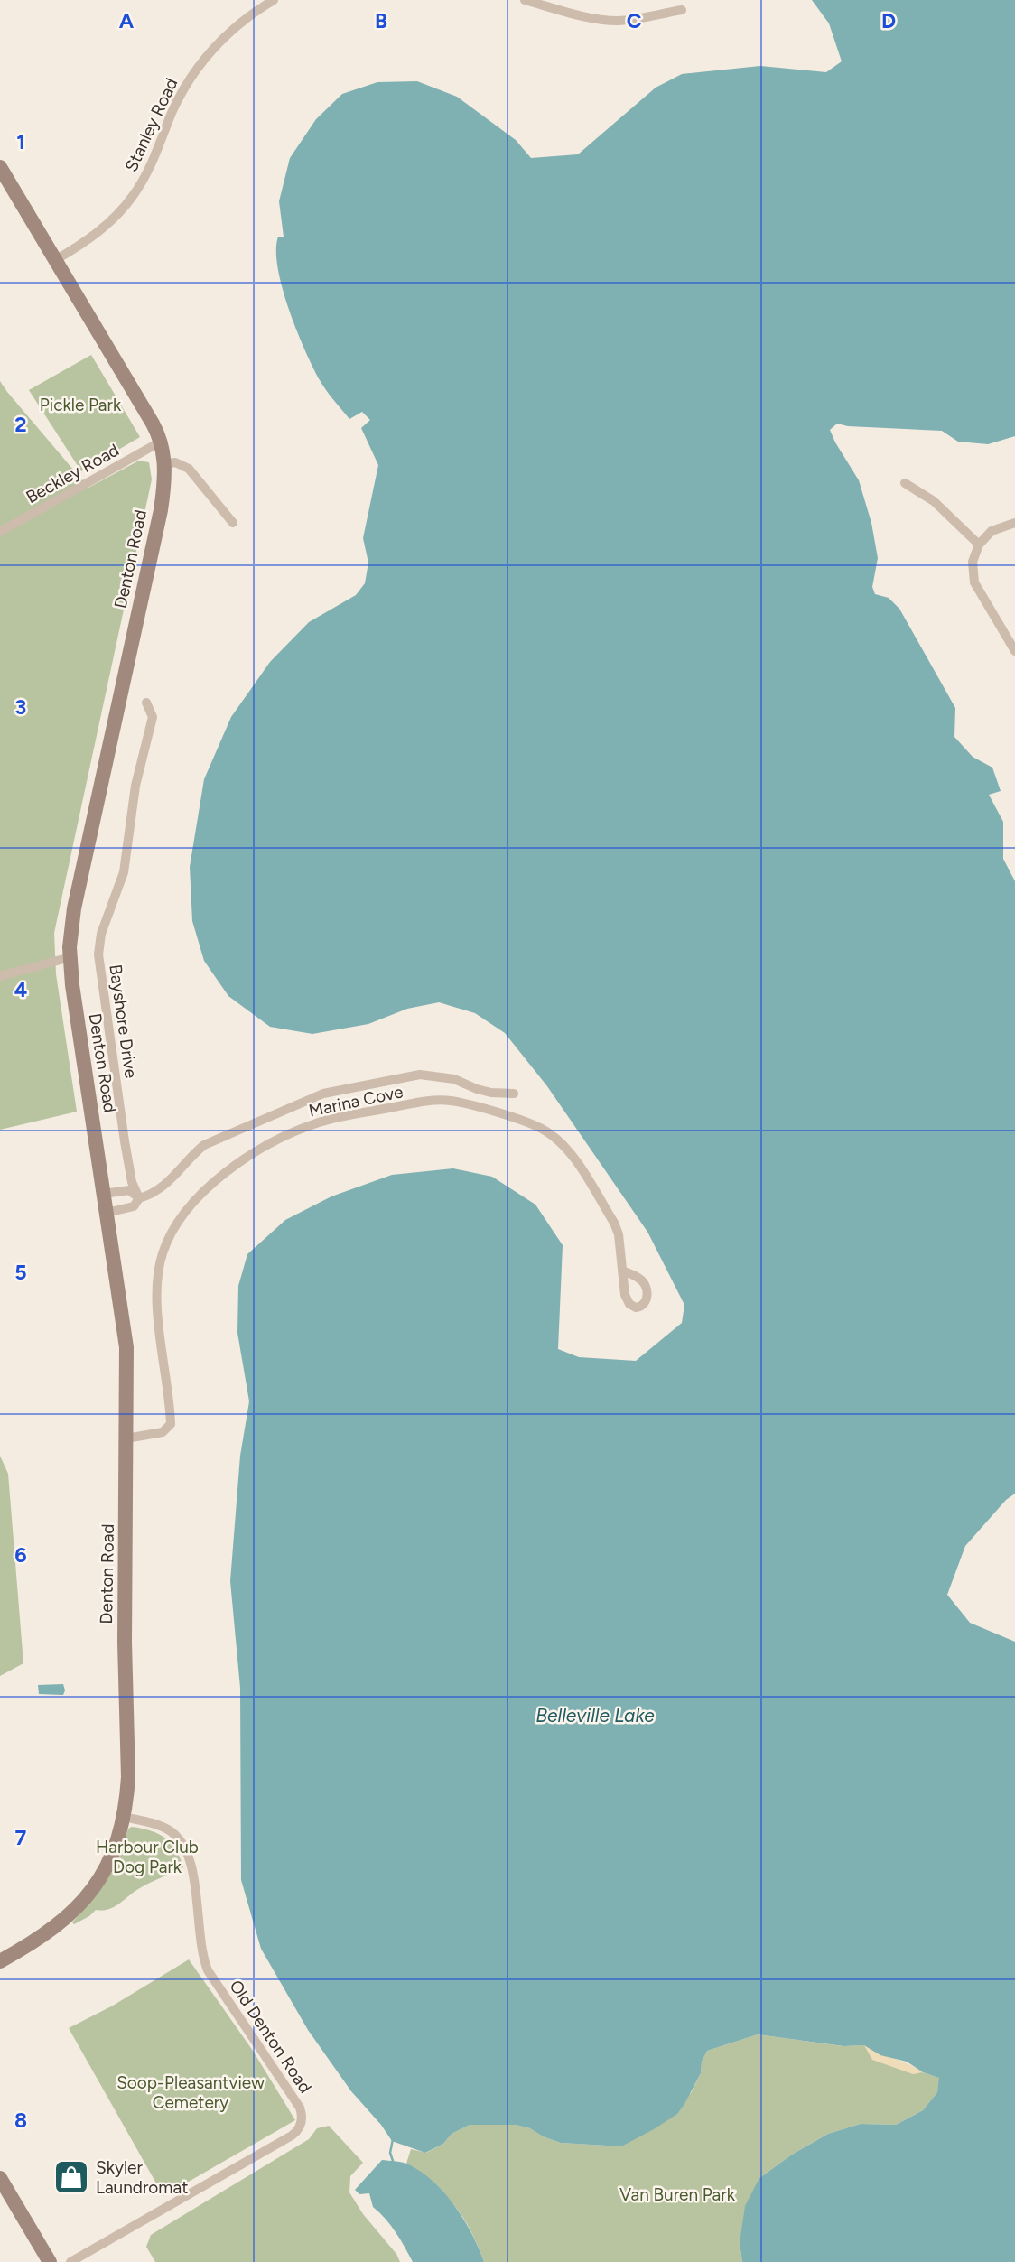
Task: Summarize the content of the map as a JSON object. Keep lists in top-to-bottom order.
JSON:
{
  "streets": {
    "street": [
      "Stanley Road",
      "Beckley Road",
      "Denton Road",
      "Bayshore Drive",
      "Marina Cove",
      "Old Denton Road"
    ]
  },
  "crossings": [
    ["Stanley Road", "Denton Road"],
    ["Beckley Road", "Denton Road"],
    ["Denton Road", "Marina Cove"],
    ["Denton Road", "Old Denton Road"]
  ],
  "water": ["Belleville Lake"],
  "parks": [
    "Pickle Park",
    "Harbour Club Dog Park",
    "Soop-Pleasantview Cemetery",
    "Van Buren Park"
  ],
  "places": {
    "shop": ["Skyler Laundromat"]
  },
  "grid": {
    "columns": [
      "A",
      "B",
      "C",
      "D"
    ],
    "rows": [
      "1",
      "2",
      "3",
      "4",
      "5",
      "6",
      "7",
      "8"
    ]
  }
}
